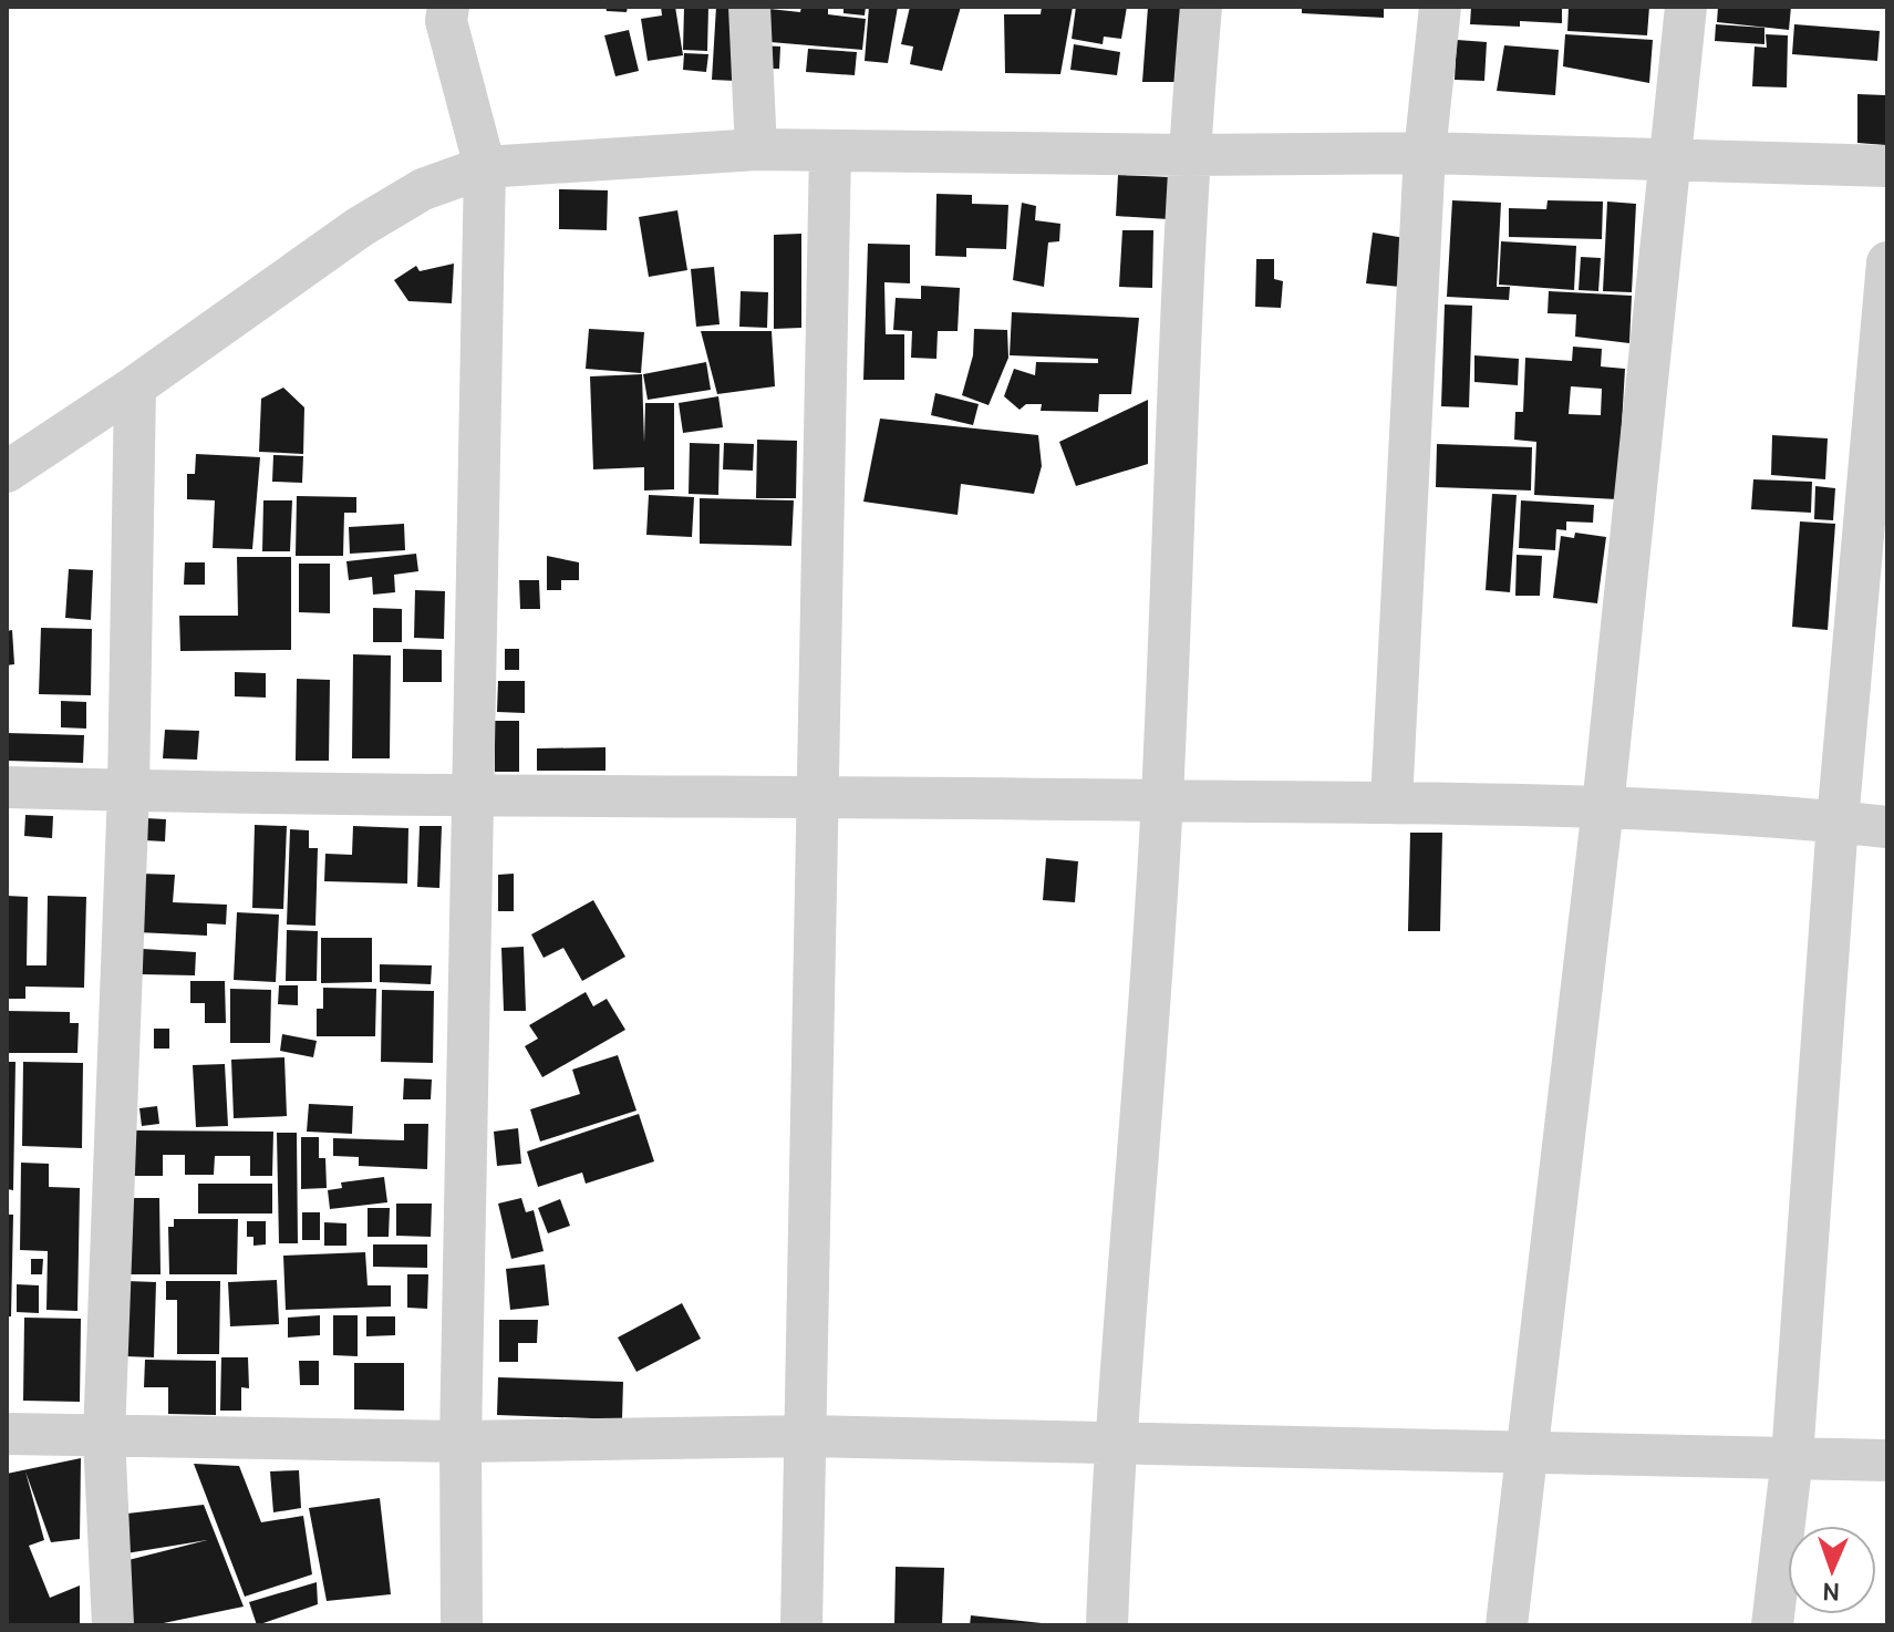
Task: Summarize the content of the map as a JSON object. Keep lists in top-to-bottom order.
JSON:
{
  "north": "bottom"
}
